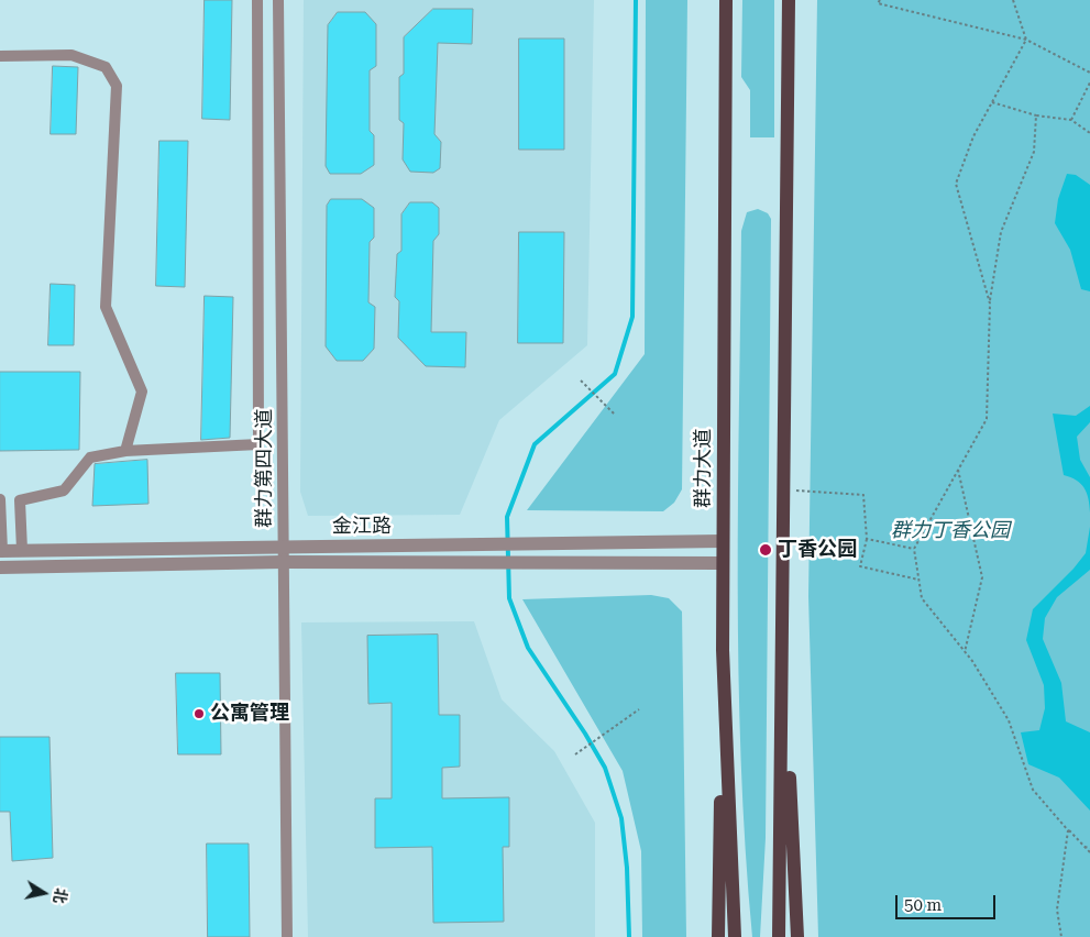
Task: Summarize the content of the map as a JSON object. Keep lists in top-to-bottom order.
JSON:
{
  "streets": {
    "main road": ["群力大道"],
    "street": ["群力第四大道", "金江路"]
  },
  "crossings": [
    ["群力第四大道", "金江路"],
    ["群力大道", "金江路"]
  ],
  "parks": ["群力丁香公园"],
  "places": ["丁香公园", "公寓管理"],
  "scale_bar": "50 m",
  "north": "right"
}
